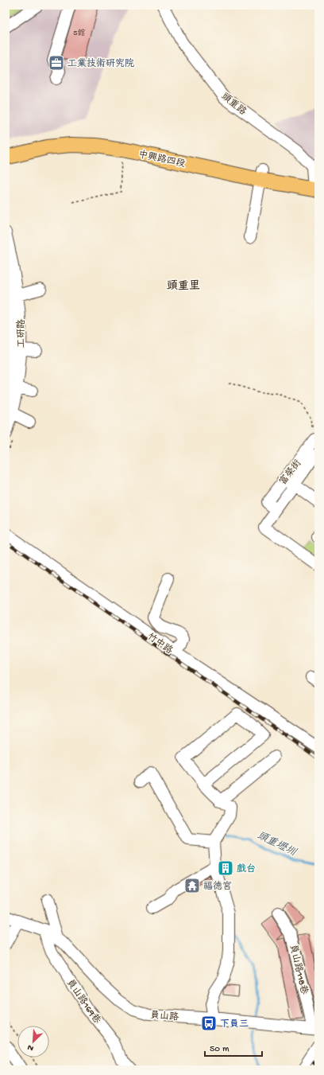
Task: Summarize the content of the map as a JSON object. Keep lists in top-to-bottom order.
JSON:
{
  "streets": {
    "main road": ["中興路四段"],
    "street": [
      "頭重路",
      "工研路",
      "富榮街",
      "竹中路",
      "員山路118巷",
      "員山路169巷",
      "員山路"
    ]
  },
  "crossings": [
    ["頭重路", "中興路四段"],
    ["員山路118巷", "員山路"],
    ["員山路169巷", "員山路"]
  ],
  "districts": ["頭重里"],
  "water": ["頭重壢圳"],
  "places": {
    "office": ["工業技術研究院"],
    "building": ["戲台"],
    "temple": ["福德宮"],
    "bus stop": ["下員三"]
  },
  "house_numbers": ["5館"],
  "scale_bar": "50 m",
  "north": "bottom left"
}
